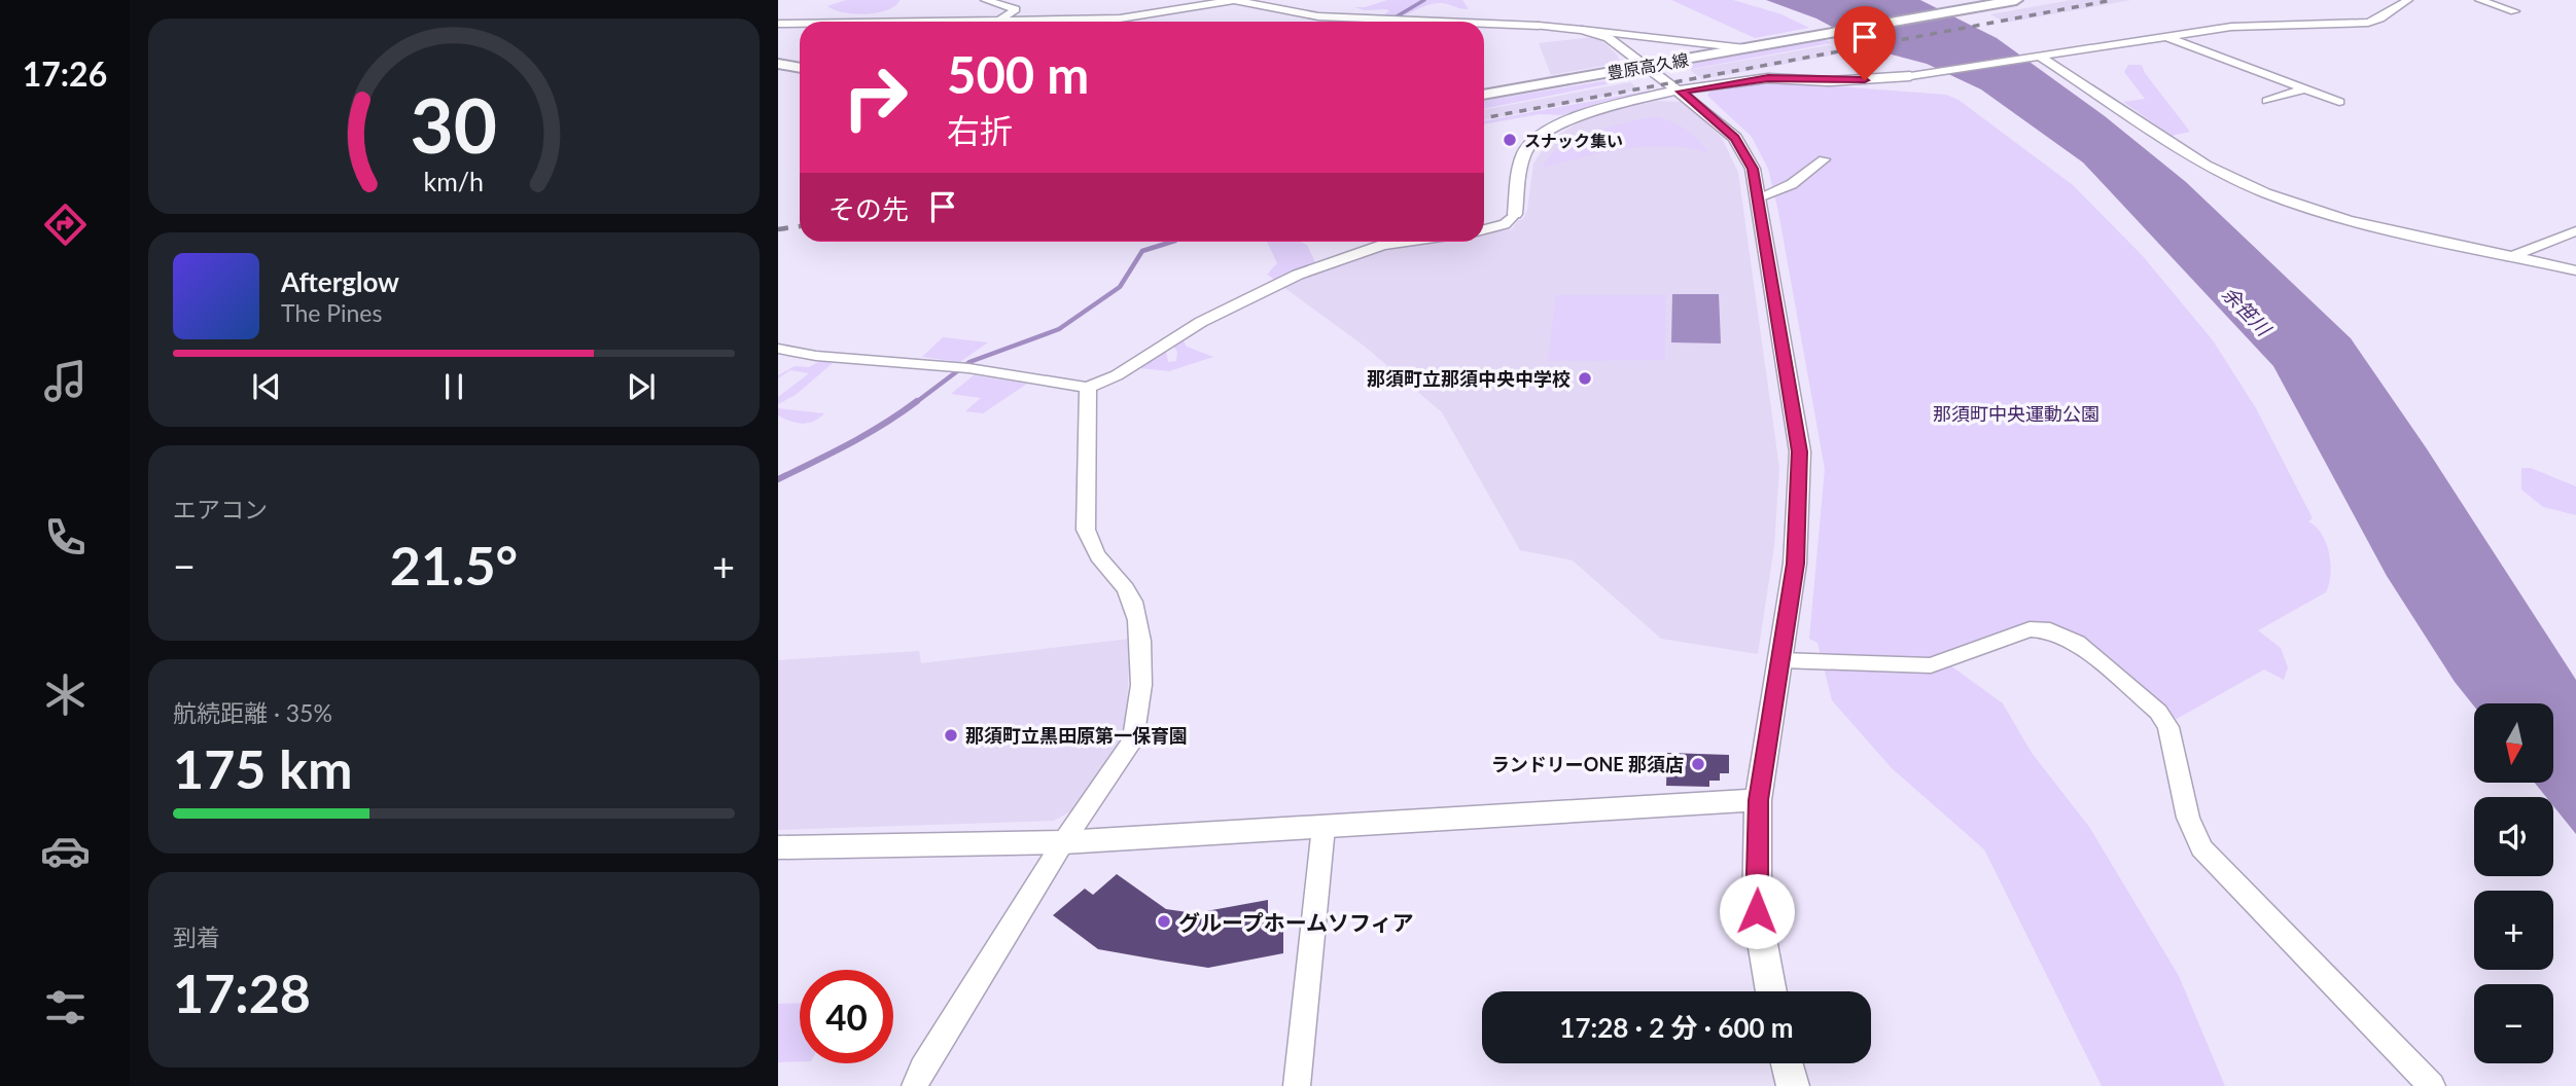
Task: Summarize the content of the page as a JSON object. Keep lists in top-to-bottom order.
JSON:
{
  "streets": {
    "main road": ["豊原高久線"]
  },
  "water": ["余笹川"],
  "parks": ["那須町中央運動公園"],
  "places": [
    "スナック集い",
    "那須町立那須中央中学校",
    "那須町立黒田原第一保育園",
    "ランドリーONE 那須店",
    "グループホームソフィア"
  ],
  "north": "bottom",
  "page": {
    "tabs": "17:26",
    "turn": ["500 m", "右折"],
    "then": "その先",
    "song": ["Afterglow", "The Pines"],
    "tile": [
      "エアコン",
      ["航続距離 · 35%", "175 km"],
      ["到着", "17:28"]
    ],
    "heat": ["−", "21.5°", "+"],
    "map_buttons": ["+", "−"],
    "limit": "40",
    "trip": "17:28 · 2 分 · 600 m",
    "gauge": ["30", "km/h"]
  }
}
